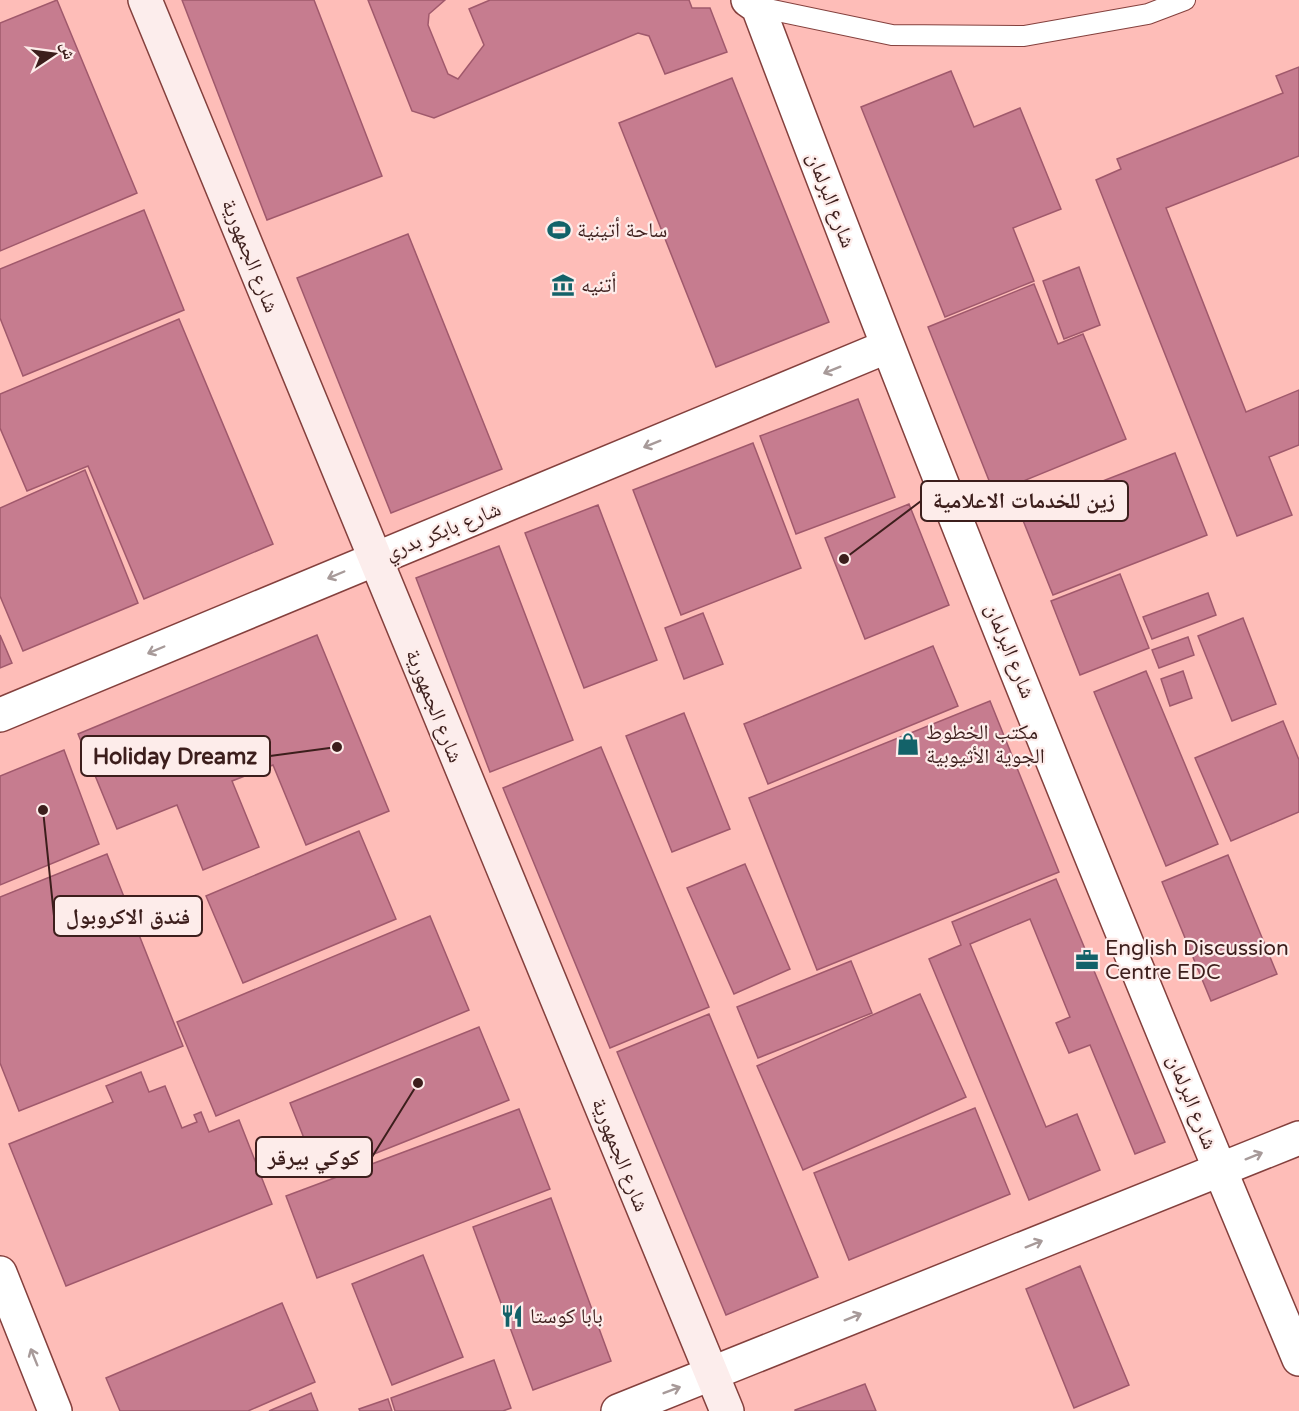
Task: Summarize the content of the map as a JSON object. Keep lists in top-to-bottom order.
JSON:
{
  "streets": {
    "main road": ["شارع الجمهورية"],
    "street": ["شارع البرلمان", "شارع بابكر بدري"]
  },
  "crossings": [
    ["شارع البرلمان", "شارع بابكر بدري"],
    ["شارع الجمهورية", "شارع بابكر بدري"]
  ],
  "one_way": ["شارع بابكر بدري"],
  "places": {
    "sports": ["ساحة أتينية"],
    "museum": ["أتنيه"],
    "other": [
      "زين للخدمات الاعلامية",
      "Holiday Dreamz",
      "فندق الاكروبول",
      "كوكي بيرقر"
    ],
    "shop": ["مكتب الخطوط الجوية الأثيوبية"],
    "office": ["English Discussion Centre EDC"],
    "restaurant": ["بابا كوستا"]
  },
  "north": "right"
}
